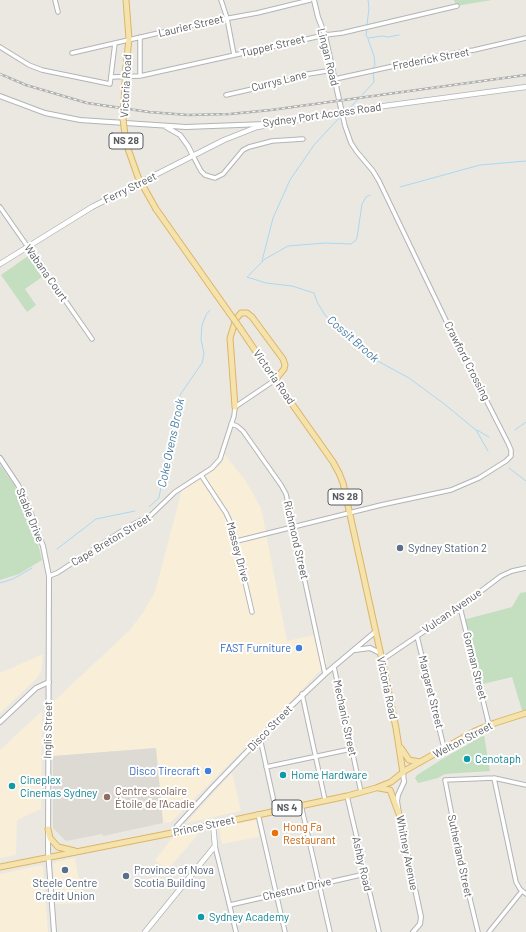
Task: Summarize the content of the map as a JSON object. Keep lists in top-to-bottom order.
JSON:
{
  "streets": {
    "main road": [
      "Victoria Road",
      "Sydney Port Access Road",
      "NS 28",
      "Ferry Street",
      "Welton Street",
      "NS 4",
      "Prince Street"
    ],
    "street": [
      "Laurier Street",
      "Tupper Street",
      "Lingan Road",
      "Frederick Street",
      "Currys Lane",
      "Wabana Court",
      "Crawford Crossing",
      "Stable Drive",
      "Cape Breton Street",
      "Richmond Street",
      "Massey Drive",
      "Vulcan Avenue",
      "Gorman Street",
      "Margaret Street",
      "Mechanic Street",
      "Disco Street",
      "Inglis Street",
      "Whitney Avenue",
      "Sutherland Street",
      "Ashby Road",
      "Chestnut Drive"
    ]
  },
  "crossings": [
    ["Laurier Street", "Victoria Road"],
    ["Tupper Street", "Lingan Road"],
    ["Lingan Road", "Frederick Street"],
    ["Lingan Road", "Currys Lane"],
    ["Lingan Road", "Sydney Port Access Road"],
    ["Lingan Road", "Crawford Crossing"],
    ["Victoria Road", "Crawford Crossing"],
    ["Victoria Road", "Vulcan Avenue"],
    ["Victoria Road", "Disco Street"],
    ["Victoria Road", "Welton Street"],
    ["Victoria Road", "Prince Street"],
    ["Victoria Road", "Whitney Avenue"],
    ["Sydney Port Access Road", "Ferry Street"],
    ["Sydney Port Access Road", "Crawford Crossing"],
    ["Ferry Street", "Wabana Court"],
    ["Crawford Crossing", "Richmond Street"],
    ["Crawford Crossing", "Massey Drive"],
    ["Stable Drive", "Cape Breton Street"],
    ["Stable Drive", "Inglis Street"],
    ["Cape Breton Street", "Richmond Street"],
    ["Cape Breton Street", "Massey Drive"],
    ["Cape Breton Street", "Inglis Street"],
    ["Richmond Street", "Disco Street"],
    ["Vulcan Avenue", "Gorman Street"],
    ["Vulcan Avenue", "Margaret Street"],
    ["Gorman Street", "Welton Street"],
    ["Margaret Street", "Welton Street"],
    ["Mechanic Street", "Disco Street"],
    ["Mechanic Street", "Prince Street"],
    ["Disco Street", "Prince Street"],
    ["Inglis Street", "Prince Street"],
    ["Welton Street", "Prince Street"],
    ["Welton Street", "Whitney Avenue"],
    ["Prince Street", "Whitney Avenue"],
    ["Prince Street", "Ashby Road"],
    ["Ashby Road", "Chestnut Drive"]
  ],
  "water": ["Cossit Brook", "Coke Ovens Brook"],
  "places": [
    "Sydney Station 2",
    "FAST Furniture",
    "Cenotaph",
    "Disco Tirecraft",
    "Home Hardware",
    "Cineplex Cinemas Sydney",
    "Centre scolaire Étoile de l'Acadie",
    "Hong Fa Restaurant",
    "Steele Centre Credit Union",
    "Province of Nova Scotia Building",
    "Sydney Academy"
  ]
}
